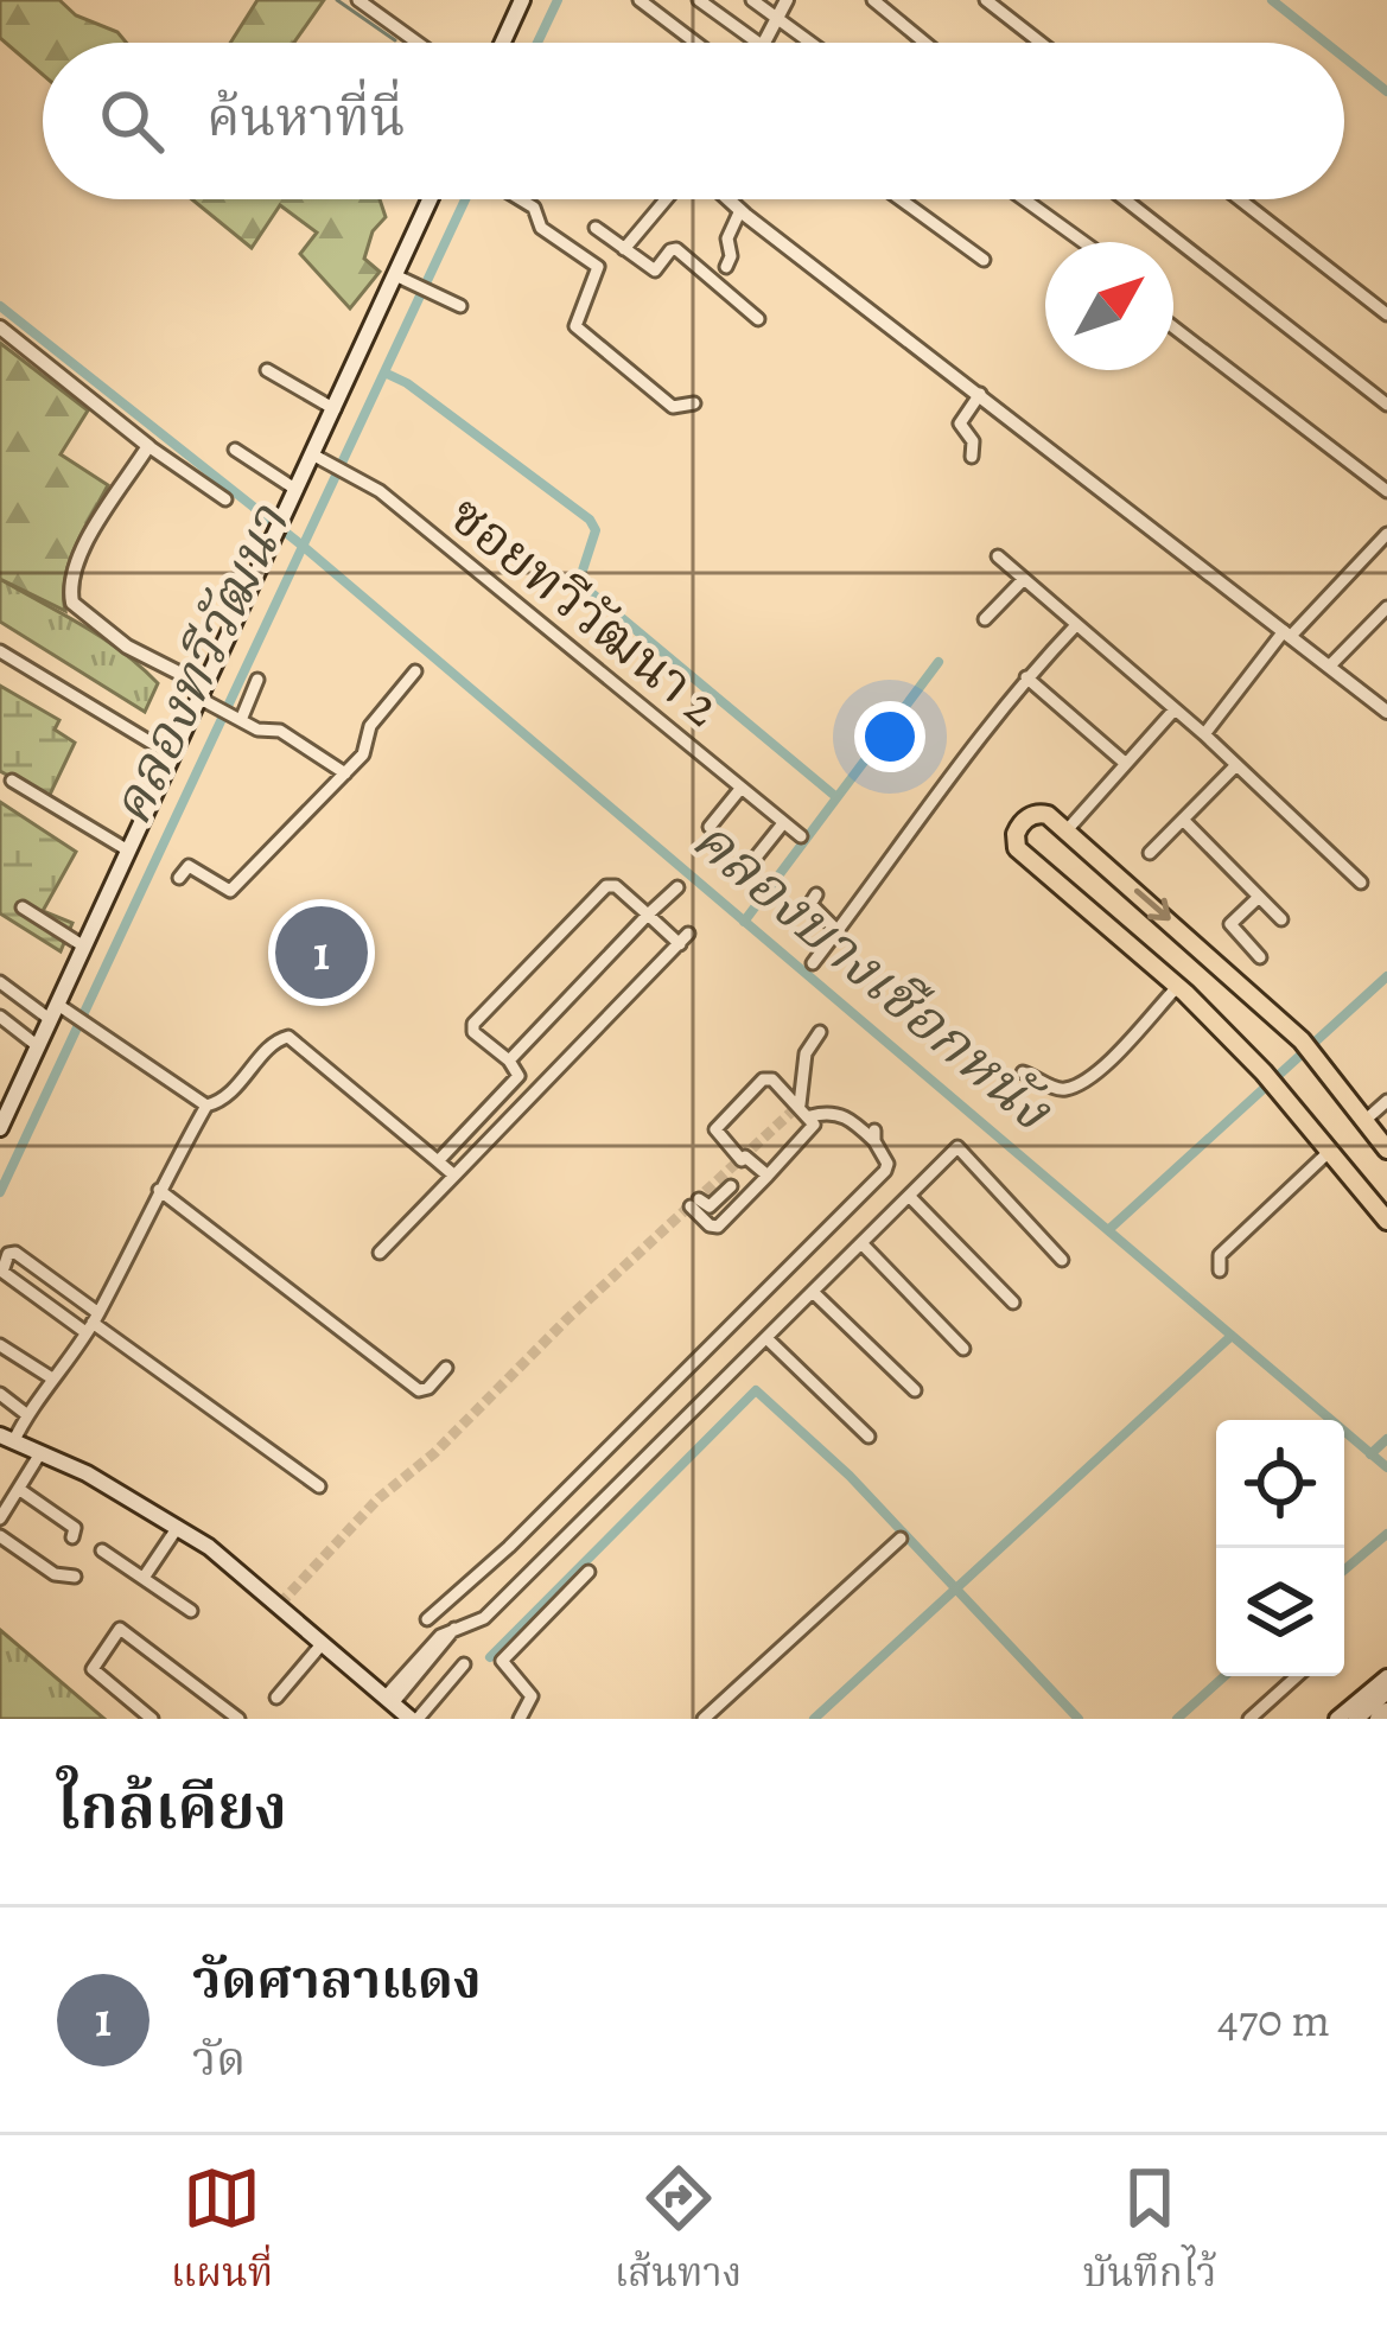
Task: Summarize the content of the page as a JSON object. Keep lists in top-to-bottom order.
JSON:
{
  "streets": {
    "street": ["ซอยทวีวัฒนา 2"]
  },
  "water": ["คลองทวีวัฒนา", "คลองบางเชือกหนัง"],
  "north": "top right",
  "page": {
    "search": "ค้นหาที่นี่",
    "pins": "1",
    "heading": "ใกล้เคียง",
    "list": [
      {
        "mark": "1",
        "name": "วัดศาลาแดง",
        "note": "วัด",
        "value": "470 m"
      }
    ],
    "nav": ["แผนที่", "เส้นทาง", "บันทึกไว้"]
  }
}
